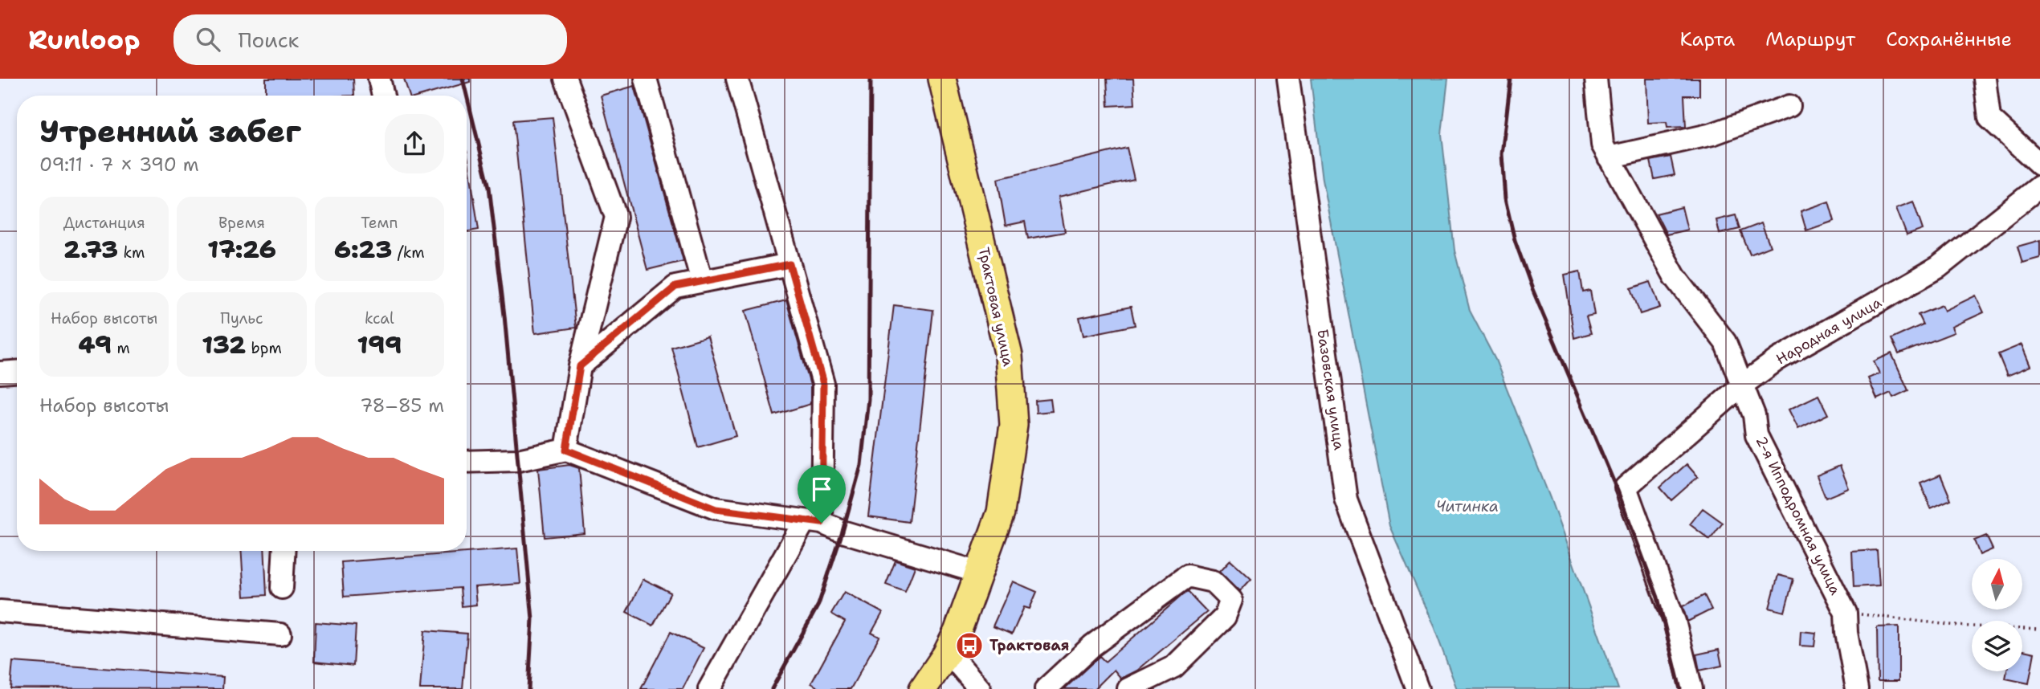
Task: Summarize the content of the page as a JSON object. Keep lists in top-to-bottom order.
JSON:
{
  "streets": {
    "main road": ["Трактовая улица"],
    "street": ["Народная улица", "Базовская улица", "2-я Ипподромная улица"]
  },
  "crossings": [
    ["Народная улица", "2-я Ипподромная улица"]
  ],
  "water": ["Читинка"],
  "places": {
    "bus stop": ["Трактовая"]
  },
  "north": "top",
  "page": {
    "header": "Runloop",
    "search": "Поиск",
    "nav": ["Карта", "Маршрут", "Сохранённые"],
    "heading": ["Утренний забег", "09:11 · 7 × 390 m"],
    "stats": [
      ["Дистанция", "2.73 km"],
      ["Время", "17:26"],
      ["Темп", "6:23 /km"],
      ["Набор высоты", "49 m"],
      ["Пульс", "132 bpm"],
      ["kcal", "199"]
    ],
    "chart": ["Набор высоты", "78–85 m"]
  }
}
